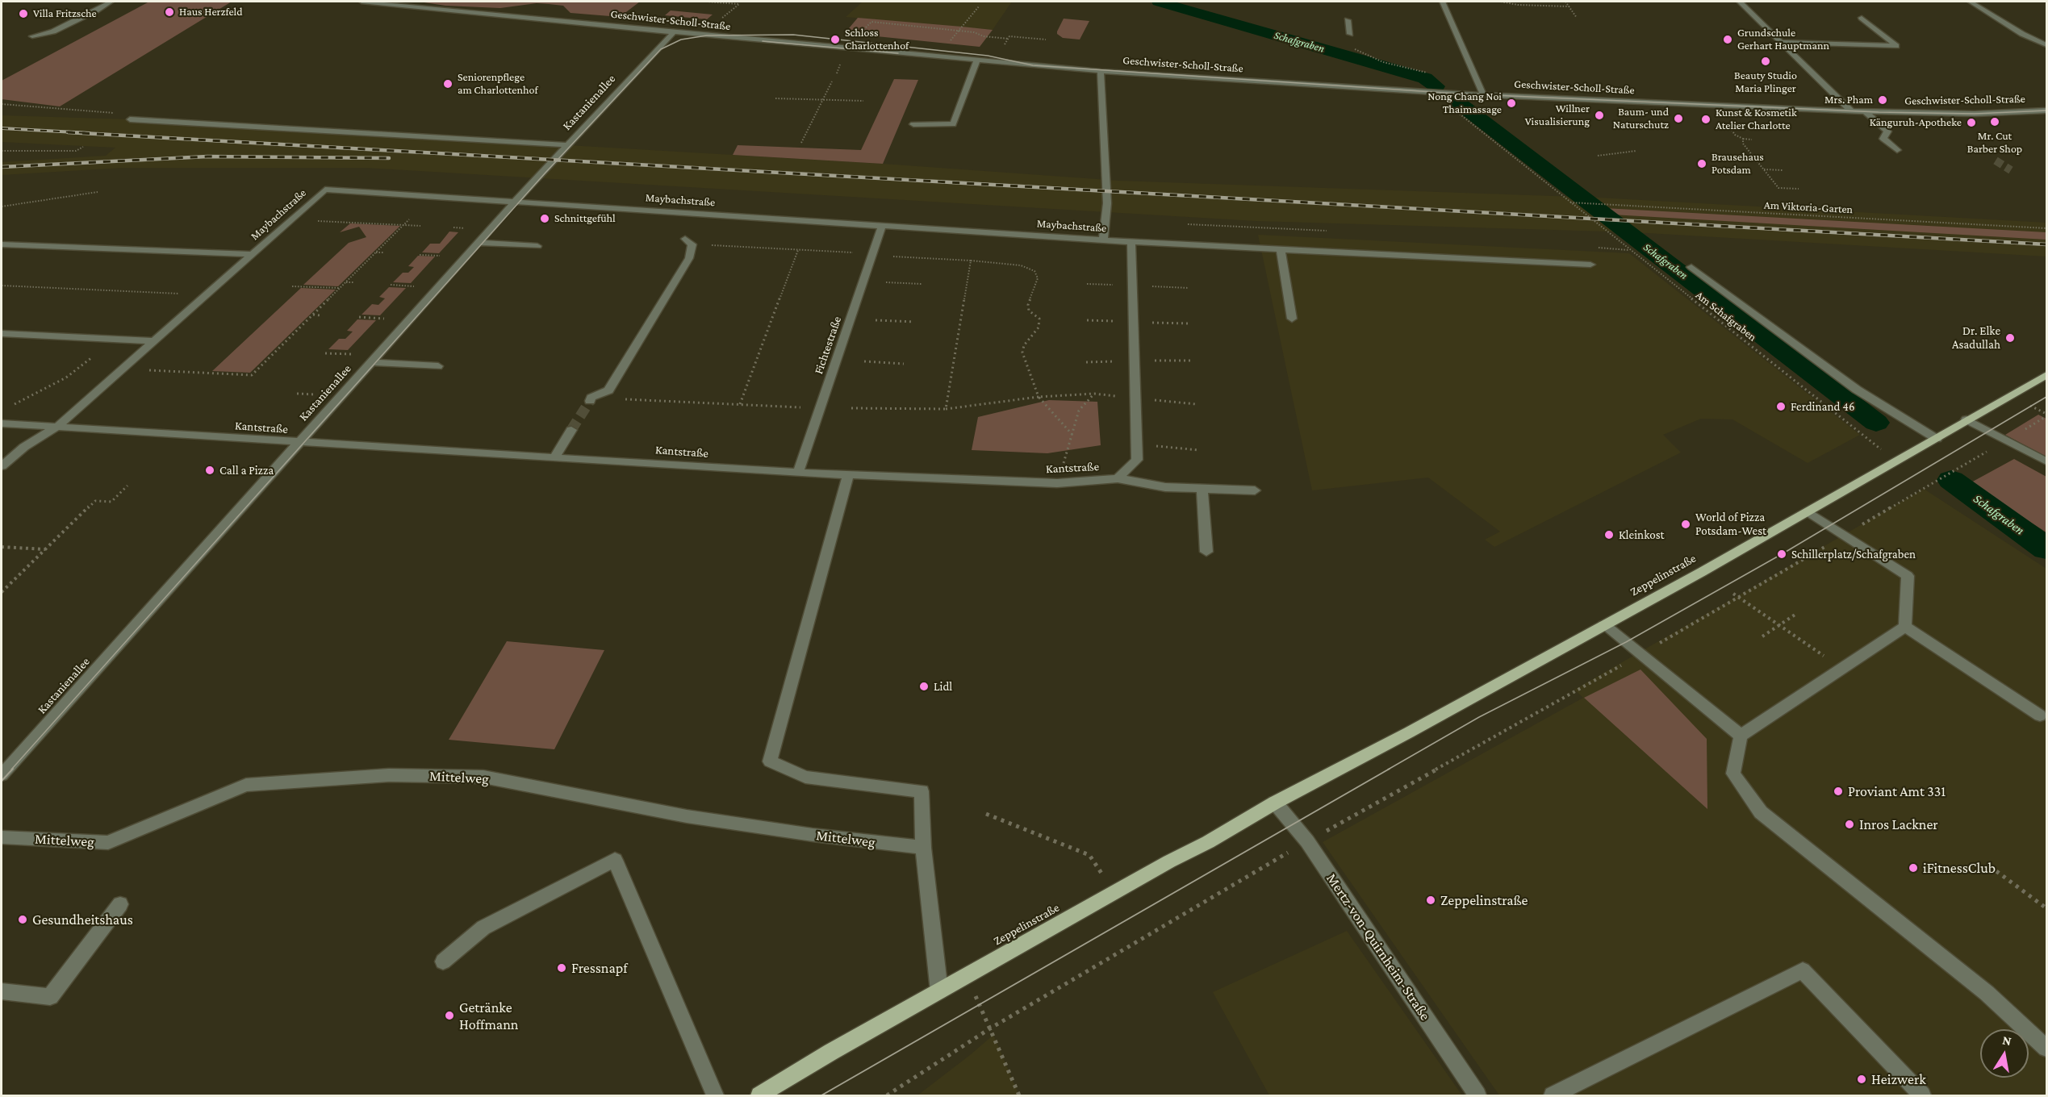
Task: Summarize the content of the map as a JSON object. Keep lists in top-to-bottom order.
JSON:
{
  "streets": {
    "main road": ["Zeppelinstraße"],
    "street": [
      "Geschwister-Scholl-Straße",
      "Kastanienallee",
      "Maybachstraße",
      "Fichtestraße",
      "Kantstraße",
      "Mittelweg",
      "Mertz-von-Quirnheim-Straße"
    ],
    "path": ["Am Viktoria-Garten", "Am Schafgraben"]
  },
  "crossings": [
    ["Geschwister-Scholl-Straße", "Kastanienallee"],
    ["Geschwister-Scholl-Straße", "Am Schafgraben"],
    ["Kastanienallee", "Maybachstraße"],
    ["Kastanienallee", "Kantstraße"],
    ["Maybachstraße", "Fichtestraße"],
    ["Maybachstraße", "Kantstraße"],
    ["Am Viktoria-Garten", "Am Schafgraben"],
    ["Am Schafgraben", "Zeppelinstraße"],
    ["Fichtestraße", "Kantstraße"],
    ["Zeppelinstraße", "Mertz-von-Quirnheim-Straße"]
  ],
  "water": ["Schafgraben"],
  "places": [
    "Haus Herzfeld",
    "Villa Fritzsche",
    "Schloss Charlottenhof",
    "Grundschule Gerhart Hauptmann",
    "Beauty Studio Maria Plinger",
    "Seniorenpflege am Charlottenhof",
    "Mrs. Pham",
    "Nong Chang Noi Thaimassage",
    "Willner Visualisierung",
    "Baum- und Naturschutz",
    "Kunst & Kosmetik Atelier Charlotte",
    "Mr. Cut Barber Shop",
    "Känguruh-Apotheke",
    "Brausehaus Potsdam",
    "Schnittgefühl",
    "Dr. Elke Asadullah",
    "Ferdinand 46",
    "Call a Pizza",
    "World of Pizza Potsdam-West",
    "Kleinkost",
    "Schillerplatz/Schafgraben",
    "Lidl",
    "Proviant Amt 331",
    "Inros Lackner",
    "iFitnessClub",
    "Zeppelinstraße",
    "Gesundheitshaus",
    "Fressnapf",
    "Getränke Hoffmann",
    "Heizwerk"
  ],
  "north": "top"
}
